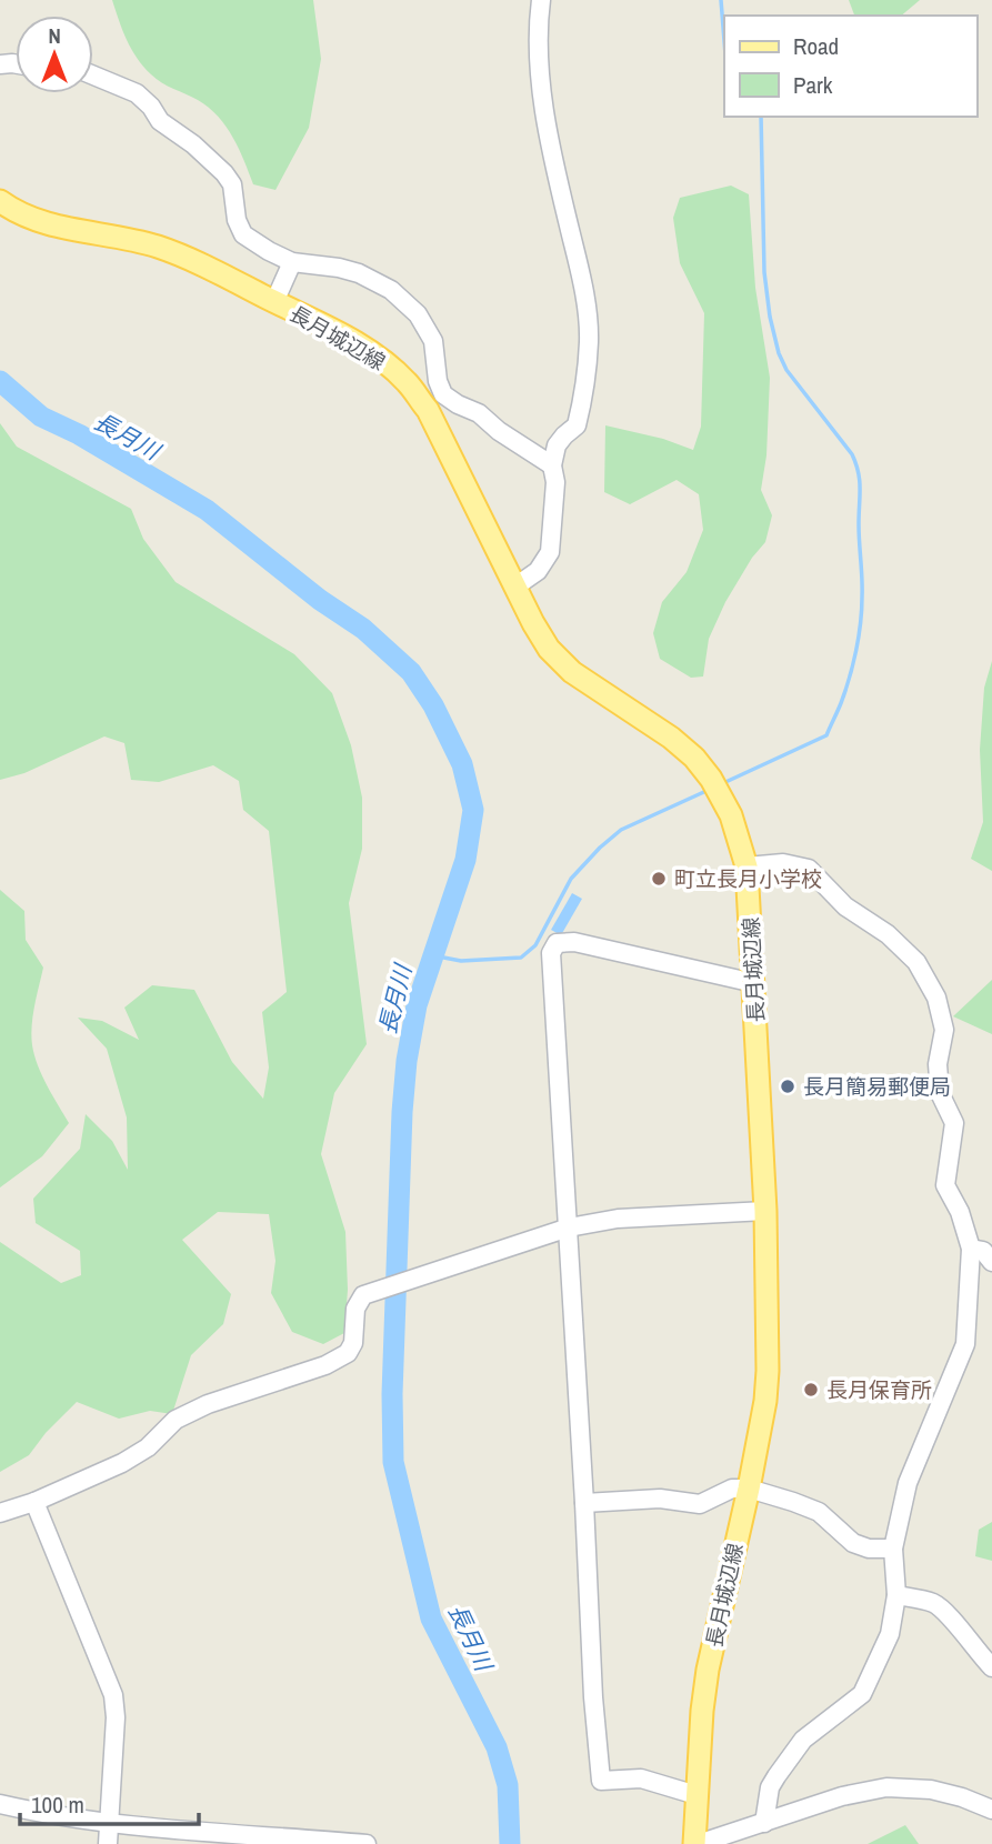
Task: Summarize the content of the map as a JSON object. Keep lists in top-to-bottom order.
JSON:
{
  "streets": {
    "main road": ["長月城辺線"]
  },
  "water": ["長月川"],
  "places": ["町立長月小学校", "長月簡易郵便局", "長月保育所"],
  "legend": ["Road", "Park"],
  "scale_bar": "100 m",
  "north": "top"
}
